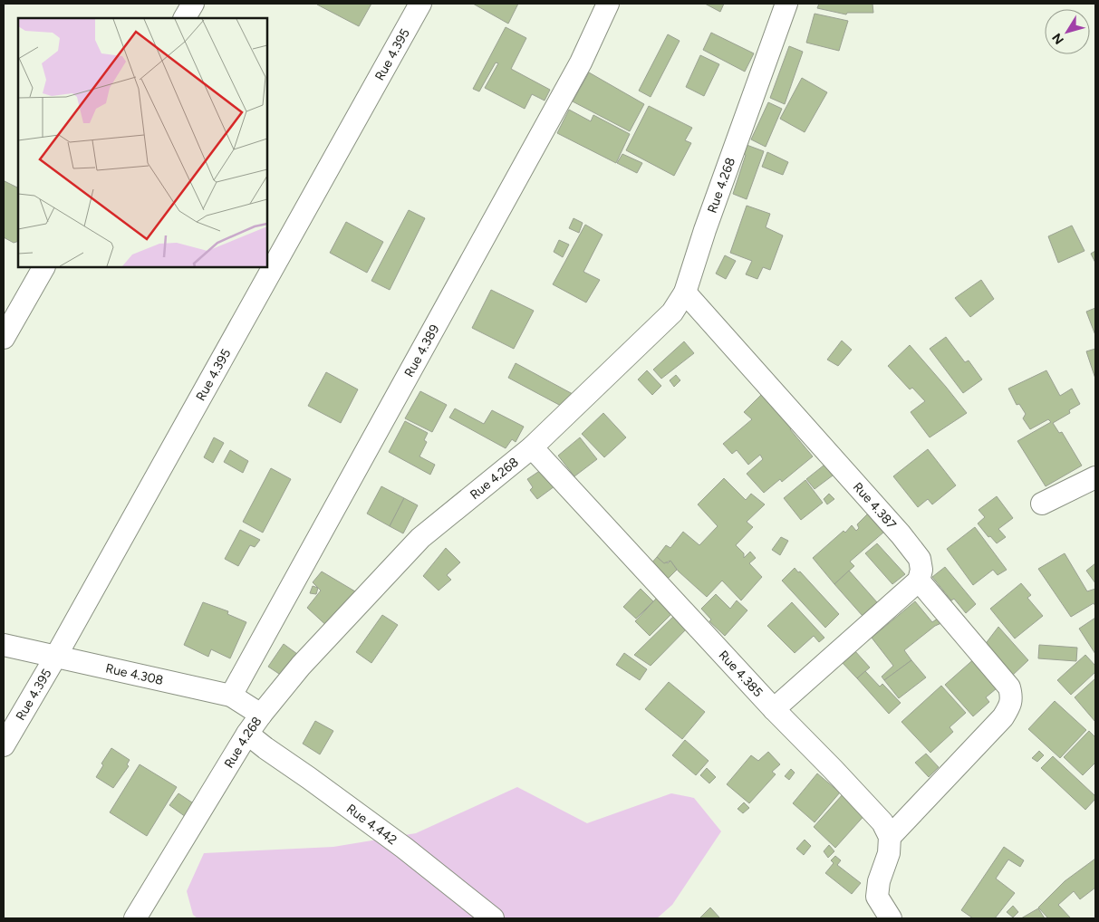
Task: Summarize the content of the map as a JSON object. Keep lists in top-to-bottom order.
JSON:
{
  "streets": {
    "street": [
      "Rue 4.395",
      "Rue 4.268",
      "Rue 4.389",
      "Rue 4.387",
      "Rue 4.308",
      "Rue 4.385",
      "Rue 4.442"
    ]
  },
  "crossings": [
    ["Rue 4.395", "Rue 4.308"],
    ["Rue 4.268", "Rue 4.387"],
    ["Rue 4.268", "Rue 4.308"],
    ["Rue 4.268", "Rue 4.385"],
    ["Rue 4.268", "Rue 4.442"],
    ["Rue 4.389", "Rue 4.308"]
  ],
  "north": "bottom left"
}
